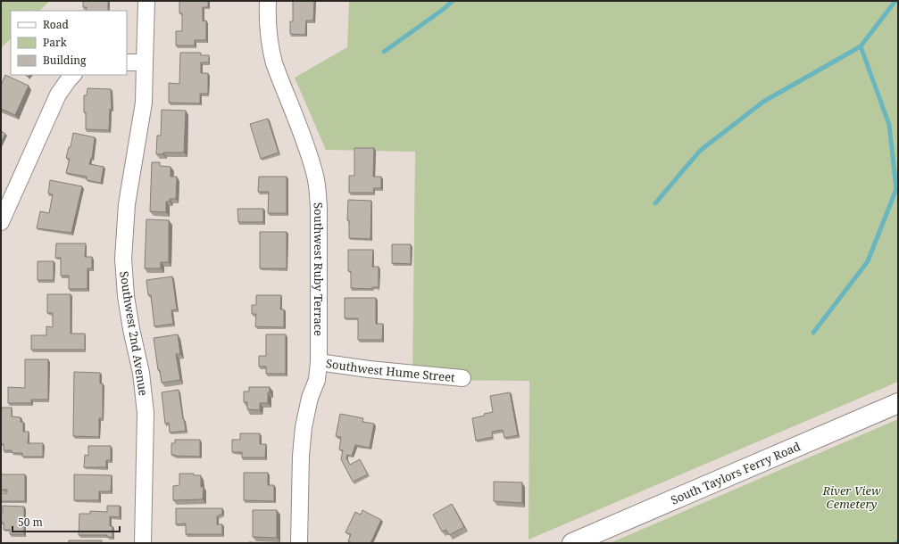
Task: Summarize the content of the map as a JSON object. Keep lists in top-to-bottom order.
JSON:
{
  "streets": {
    "main road": ["South Taylors Ferry Road"],
    "street": ["Southwest Ruby Terrace", "Southwest 2nd Avenue", "Southwest Hume Street"]
  },
  "crossings": [
    ["Southwest Ruby Terrace", "Southwest Hume Street"]
  ],
  "parks": ["River View Cemetery"],
  "legend": ["Road", "Park", "Building"],
  "scale_bar": "50 m"
}
